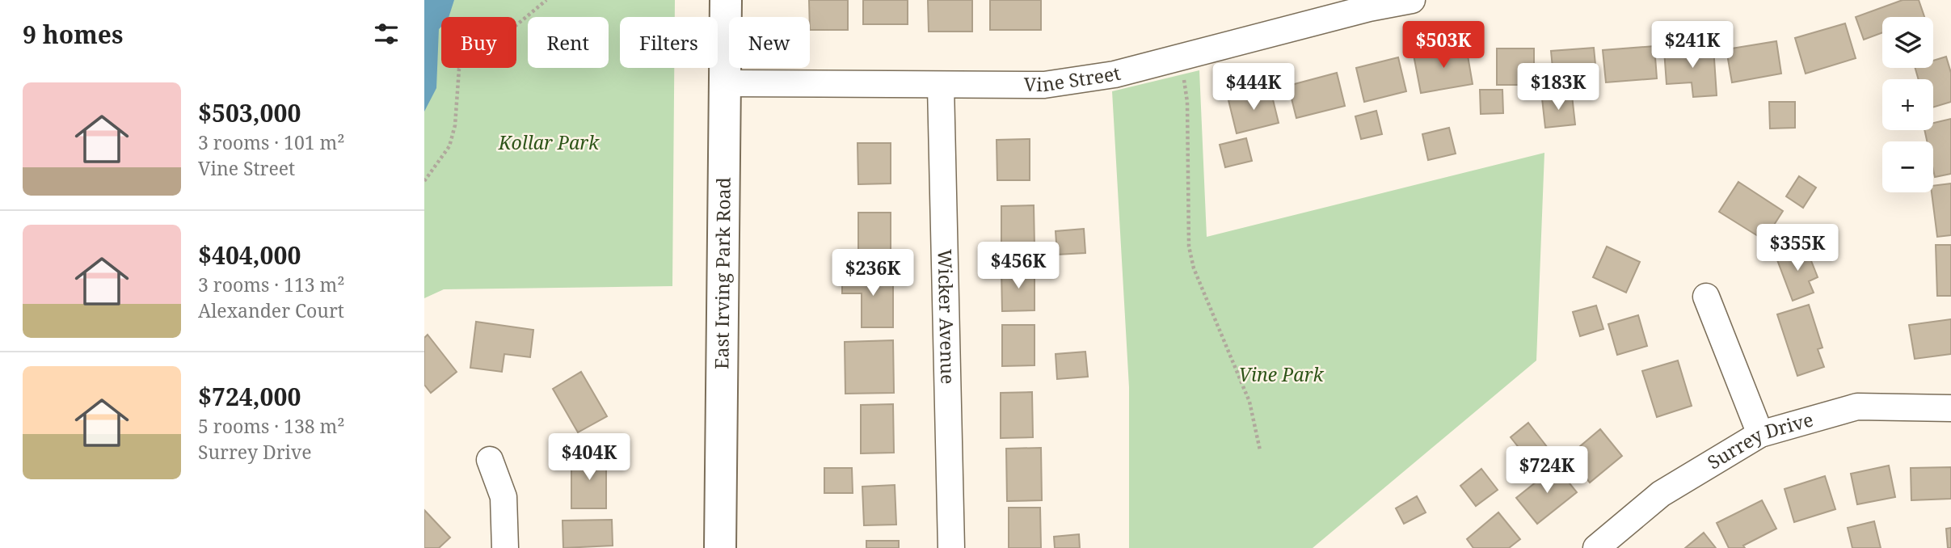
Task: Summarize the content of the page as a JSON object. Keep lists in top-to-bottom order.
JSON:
{
  "streets": {
    "main road": ["East Irving Park Road"],
    "street": ["Vine Street", "Wicker Avenue", "Surrey Drive"]
  },
  "crossings": [
    ["Vine Street", "East Irving Park Road"],
    ["Vine Street", "Wicker Avenue"]
  ],
  "parks": ["Kollar Park", "Vine Park"],
  "page": {
    "heading": "9 homes",
    "map_buttons": ["+", "−"],
    "chip": [
      "Buy",
      "Rent",
      "Filters",
      "New"
    ],
    "price": [
      "$503K",
      "$241K",
      "$444K",
      "$183K",
      "$355K",
      "$456K",
      "$236K",
      "$404K",
      "$724K"
    ],
    "list": [
      {
        "name": "$503,000",
        "note": "3 rooms · 101 m² · Vine Street"
      },
      {
        "name": "$404,000",
        "note": "3 rooms · 113 m² · Alexander Court"
      },
      {
        "name": "$724,000",
        "note": "5 rooms · 138 m² · Surrey Drive"
      }
    ]
  }
}
